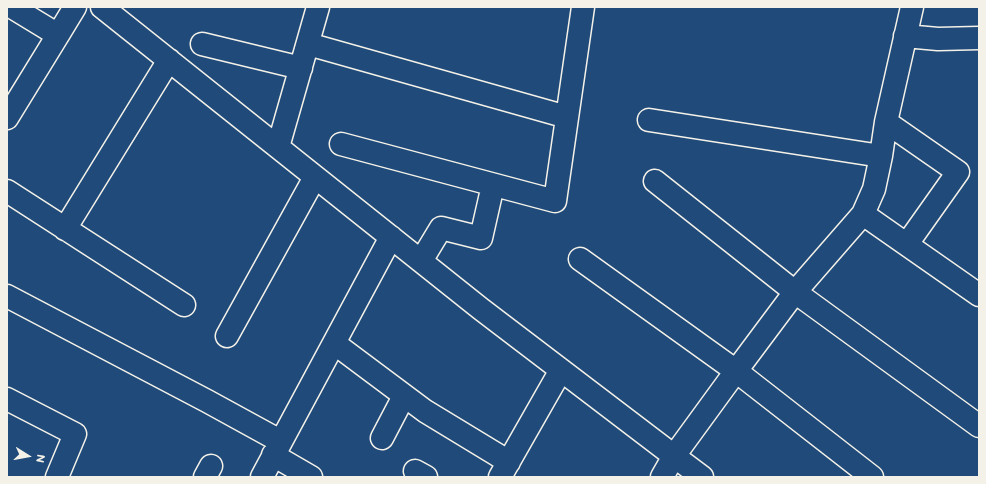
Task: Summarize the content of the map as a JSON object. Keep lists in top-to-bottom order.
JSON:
{
  "north": "right"
}
